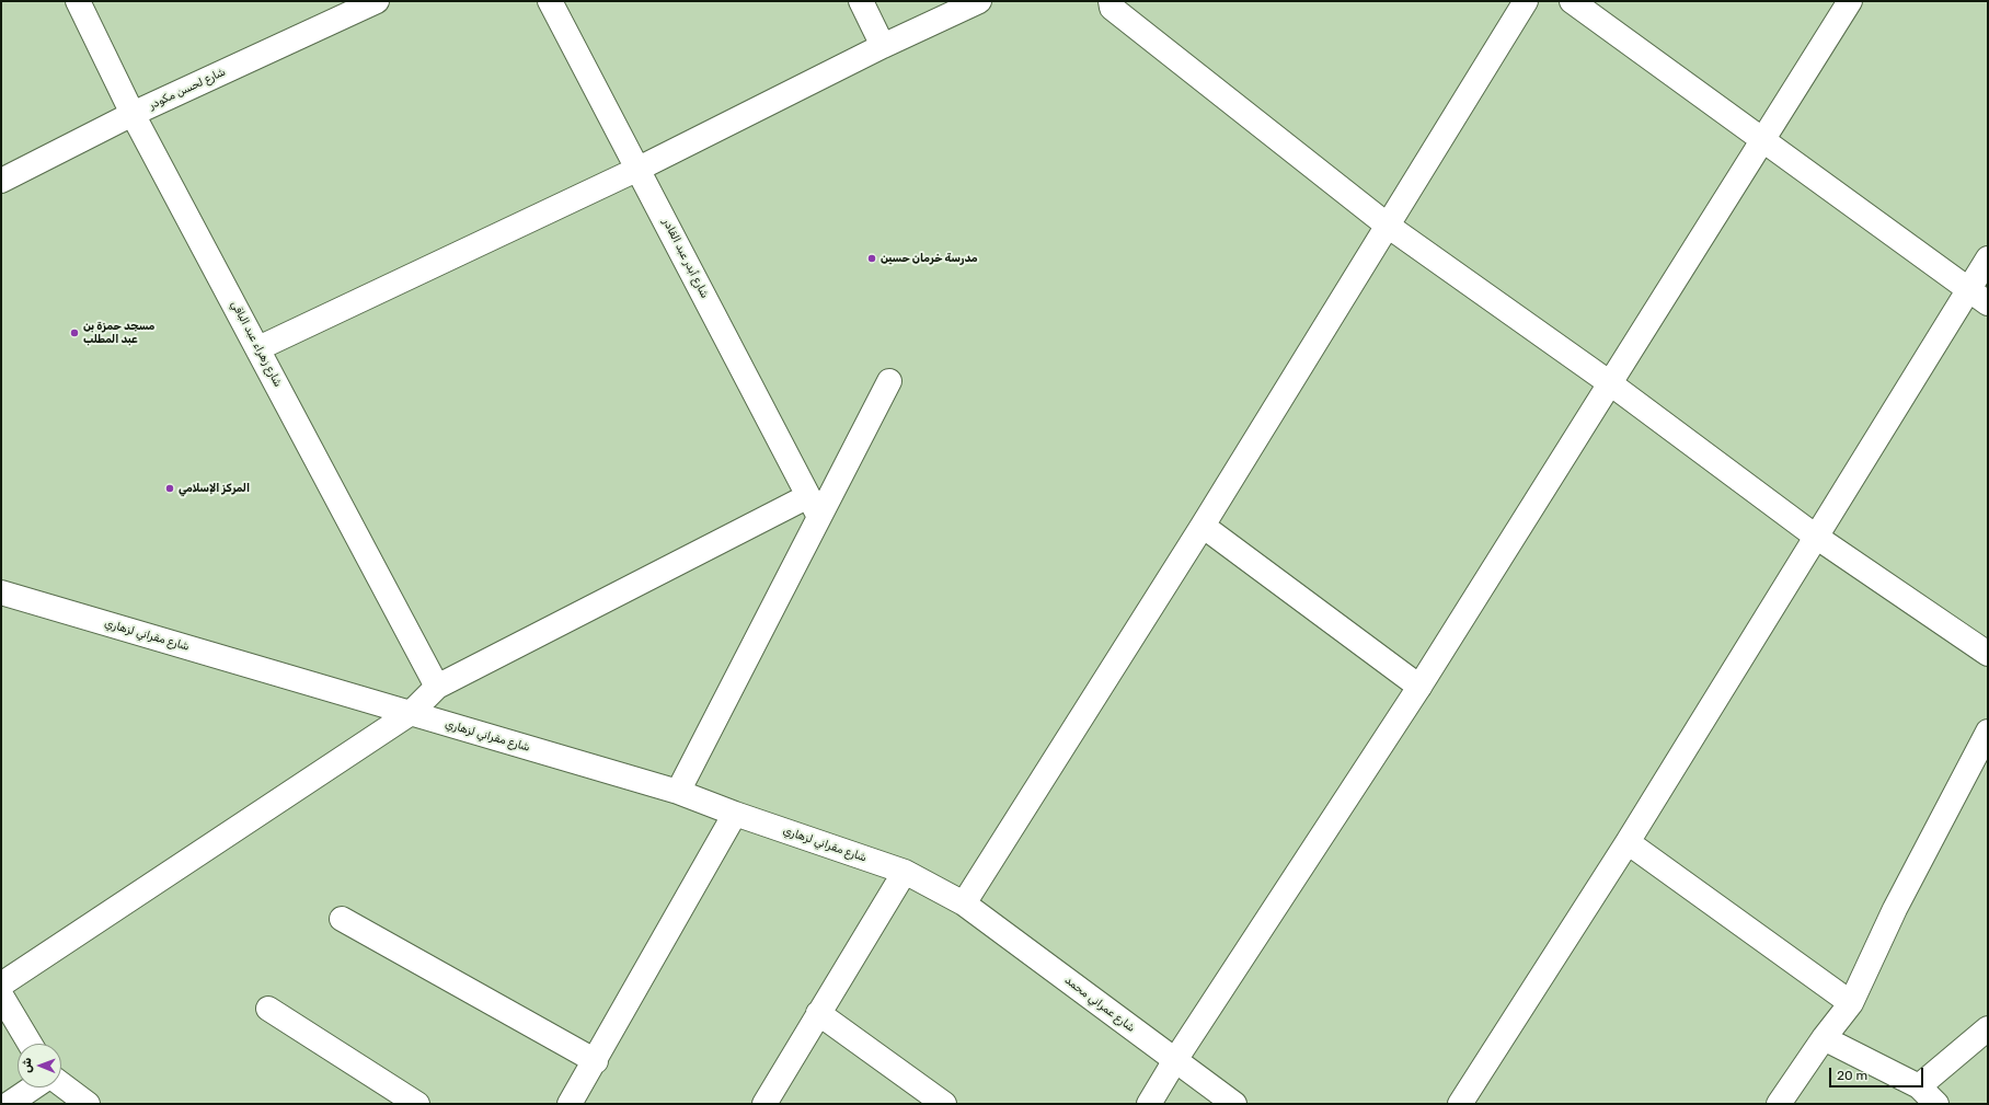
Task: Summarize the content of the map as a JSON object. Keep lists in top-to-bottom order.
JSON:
{
  "streets": {
    "street": [
      "شارع لحسن مكودر",
      "شارع أبدر عبد القادر",
      "شارع زهراء عبد الباقي",
      "شارع مقراني لزهاري",
      "شارع عمراني محمد"
    ]
  },
  "crossings": [
    ["شارع لحسن مكودر", "شارع زهراء عبد الباقي"],
    ["شارع مقراني لزهاري", "شارع عمراني محمد"]
  ],
  "places": ["مدرسة خرمان حسين", "مسجد حمزة بن عبد المطلب", "المركز الإسلامي"],
  "scale_bar": "20 m",
  "north": "left"
}
